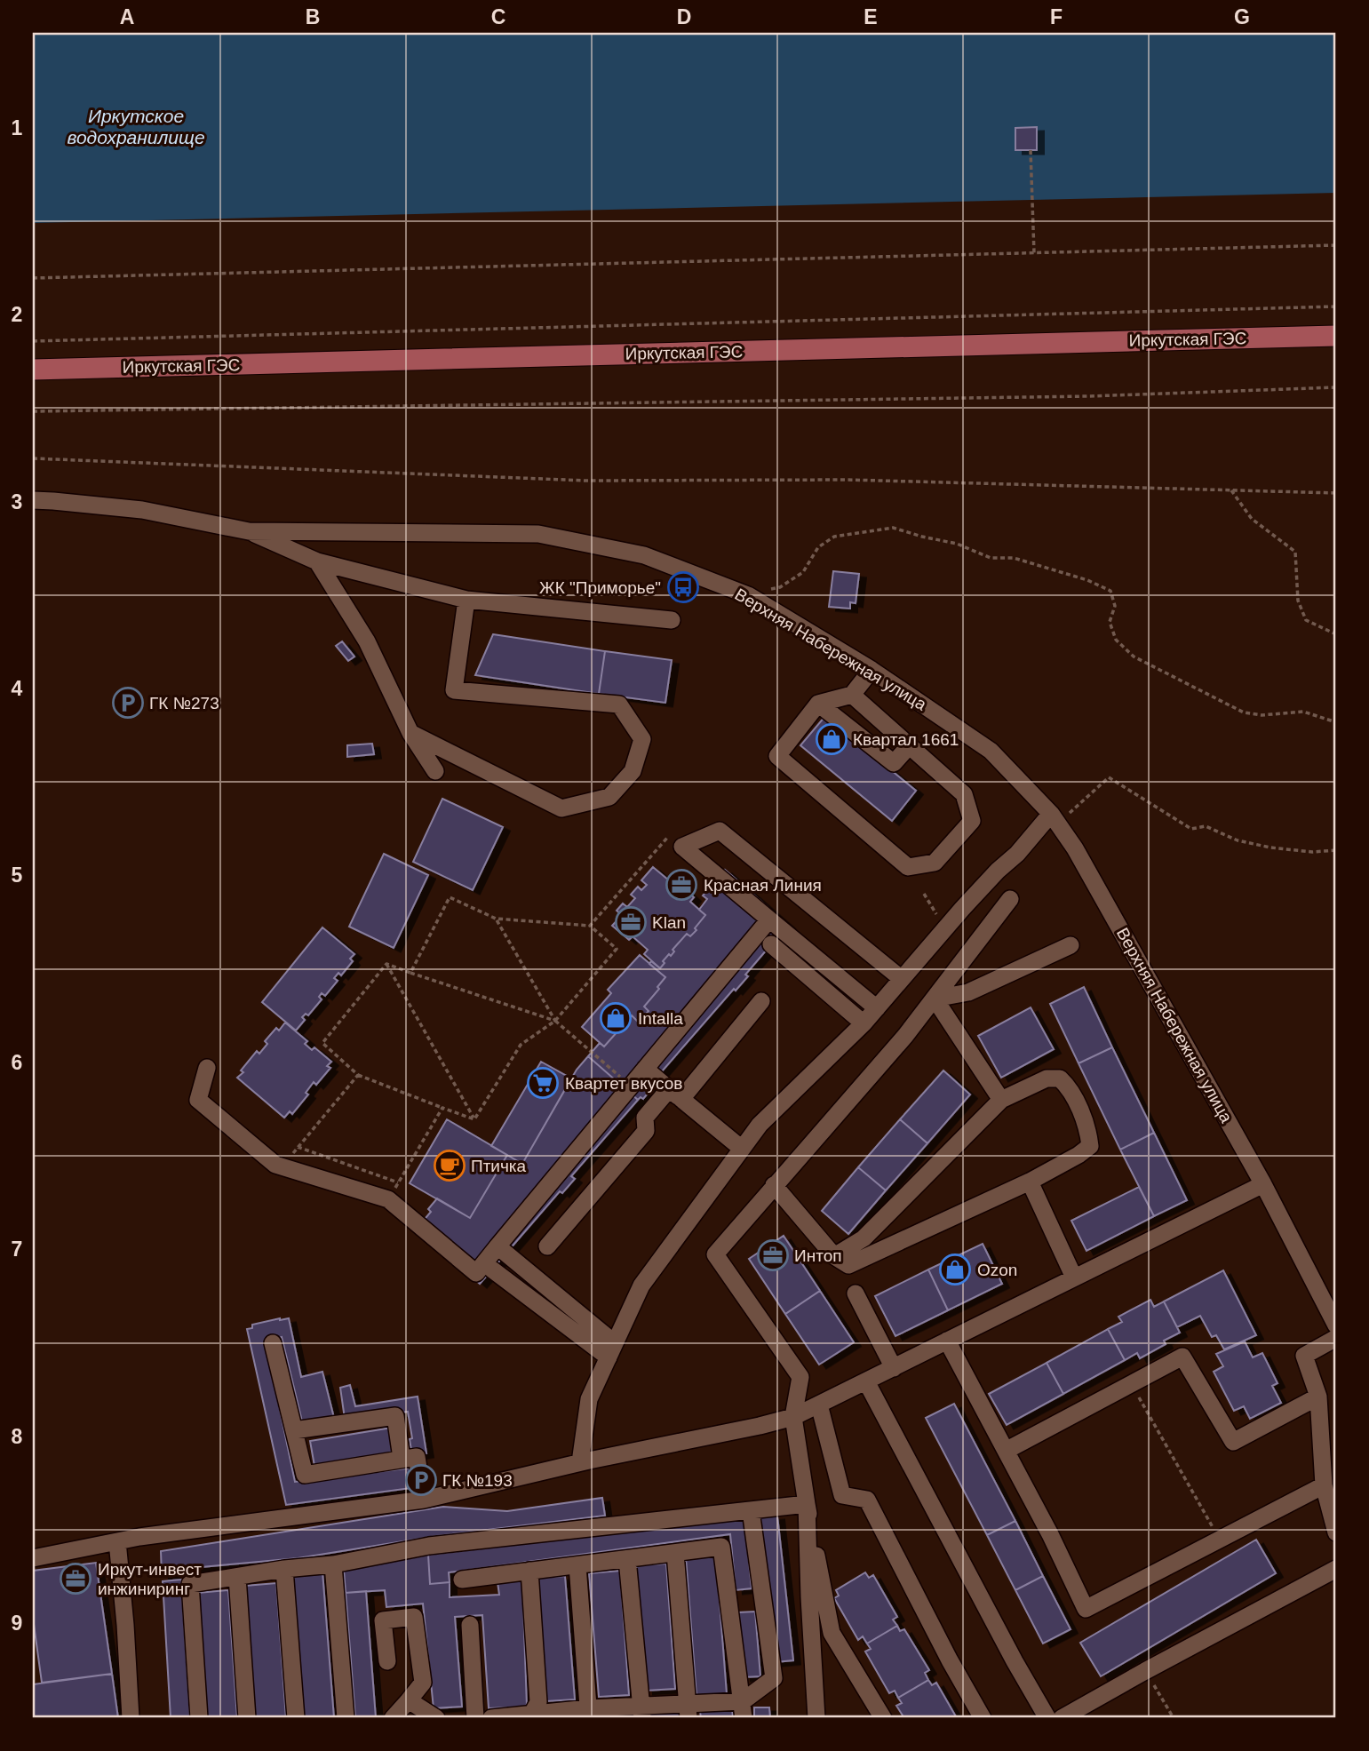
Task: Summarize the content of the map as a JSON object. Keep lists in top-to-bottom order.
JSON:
{
  "streets": {
    "main road": ["Иркутская ГЭС"],
    "street": ["Верхняя Набережная улица"]
  },
  "water": ["Иркутское водохранилище"],
  "places": {
    "bus stop": ["ЖК \"Приморье\""],
    "parking": ["ГК №273", "ГК №193"],
    "shop": ["Квартал 1661", "Intalla", "Ozon"],
    "office": [
      "Красная Линия",
      "Klan",
      "Интоп",
      "Иркут-инвест инжиниринг"
    ],
    "supermarket": ["Квартет вкусов"],
    "cafe": ["Птичка"]
  },
  "grid": {
    "columns": [
      "A",
      "B",
      "C",
      "D",
      "E",
      "F",
      "G"
    ],
    "rows": [
      "1",
      "2",
      "3",
      "4",
      "5",
      "6",
      "7",
      "8",
      "9"
    ]
  }
}
